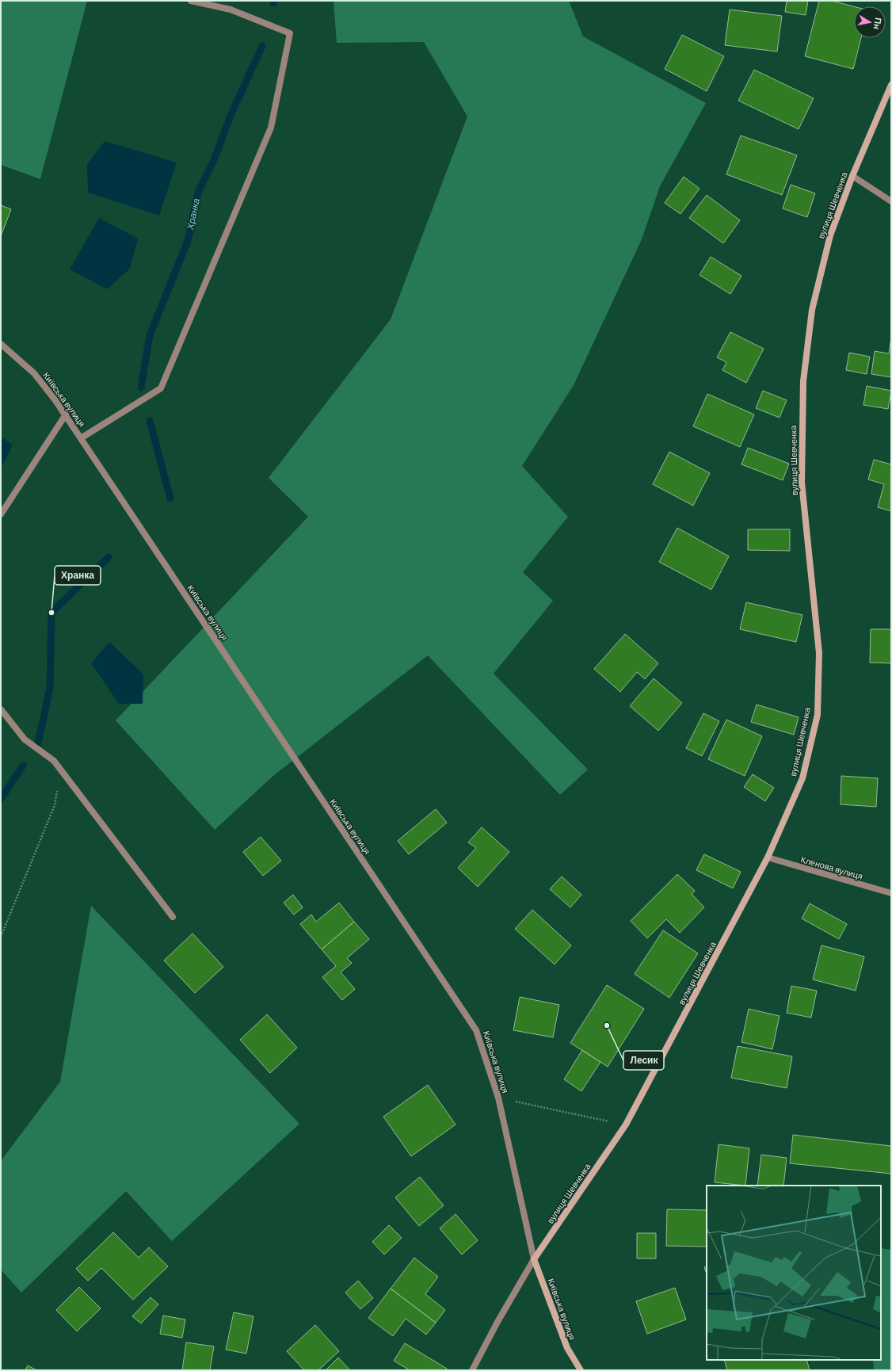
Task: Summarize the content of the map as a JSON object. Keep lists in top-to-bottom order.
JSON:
{
  "streets": {
    "main road": ["вулиця Шевченка", "Київська вулиця"],
    "street": ["Кленова вулиця"]
  },
  "crossings": [
    ["вулиця Шевченка", "Київська вулиця"],
    ["вулиця Шевченка", "Кленова вулиця"]
  ],
  "water": ["Хранка"],
  "places": ["Хранка", "Лесик"],
  "north": "right"
}
